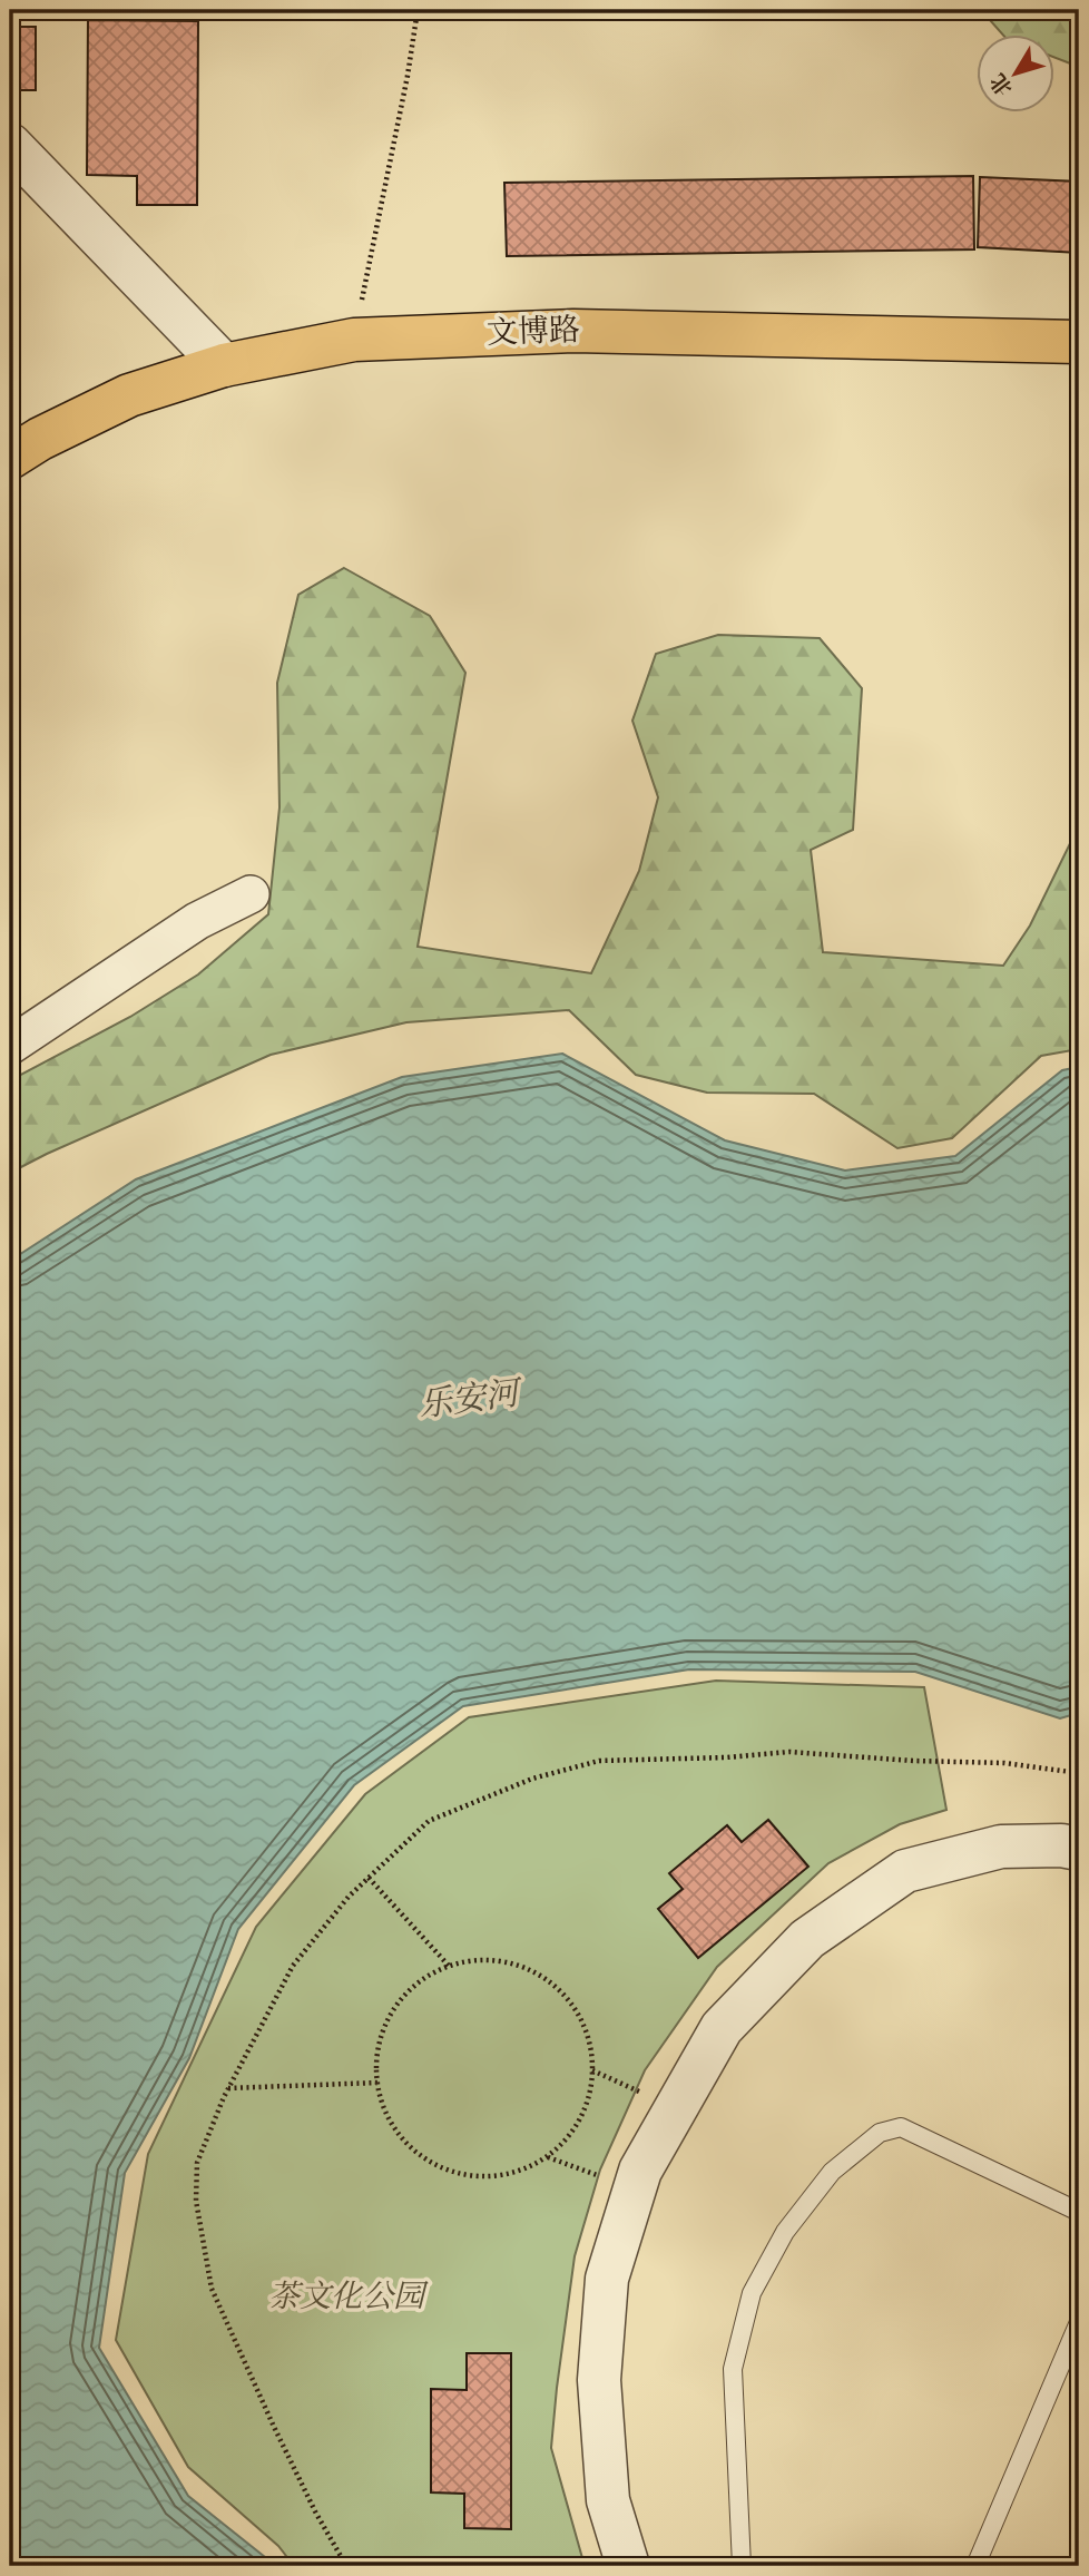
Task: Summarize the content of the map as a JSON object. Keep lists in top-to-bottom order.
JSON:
{
  "streets": {
    "main road": ["文博路"]
  },
  "water": ["乐安河"],
  "parks": ["茶文化公园"],
  "north": "bottom left"
}
